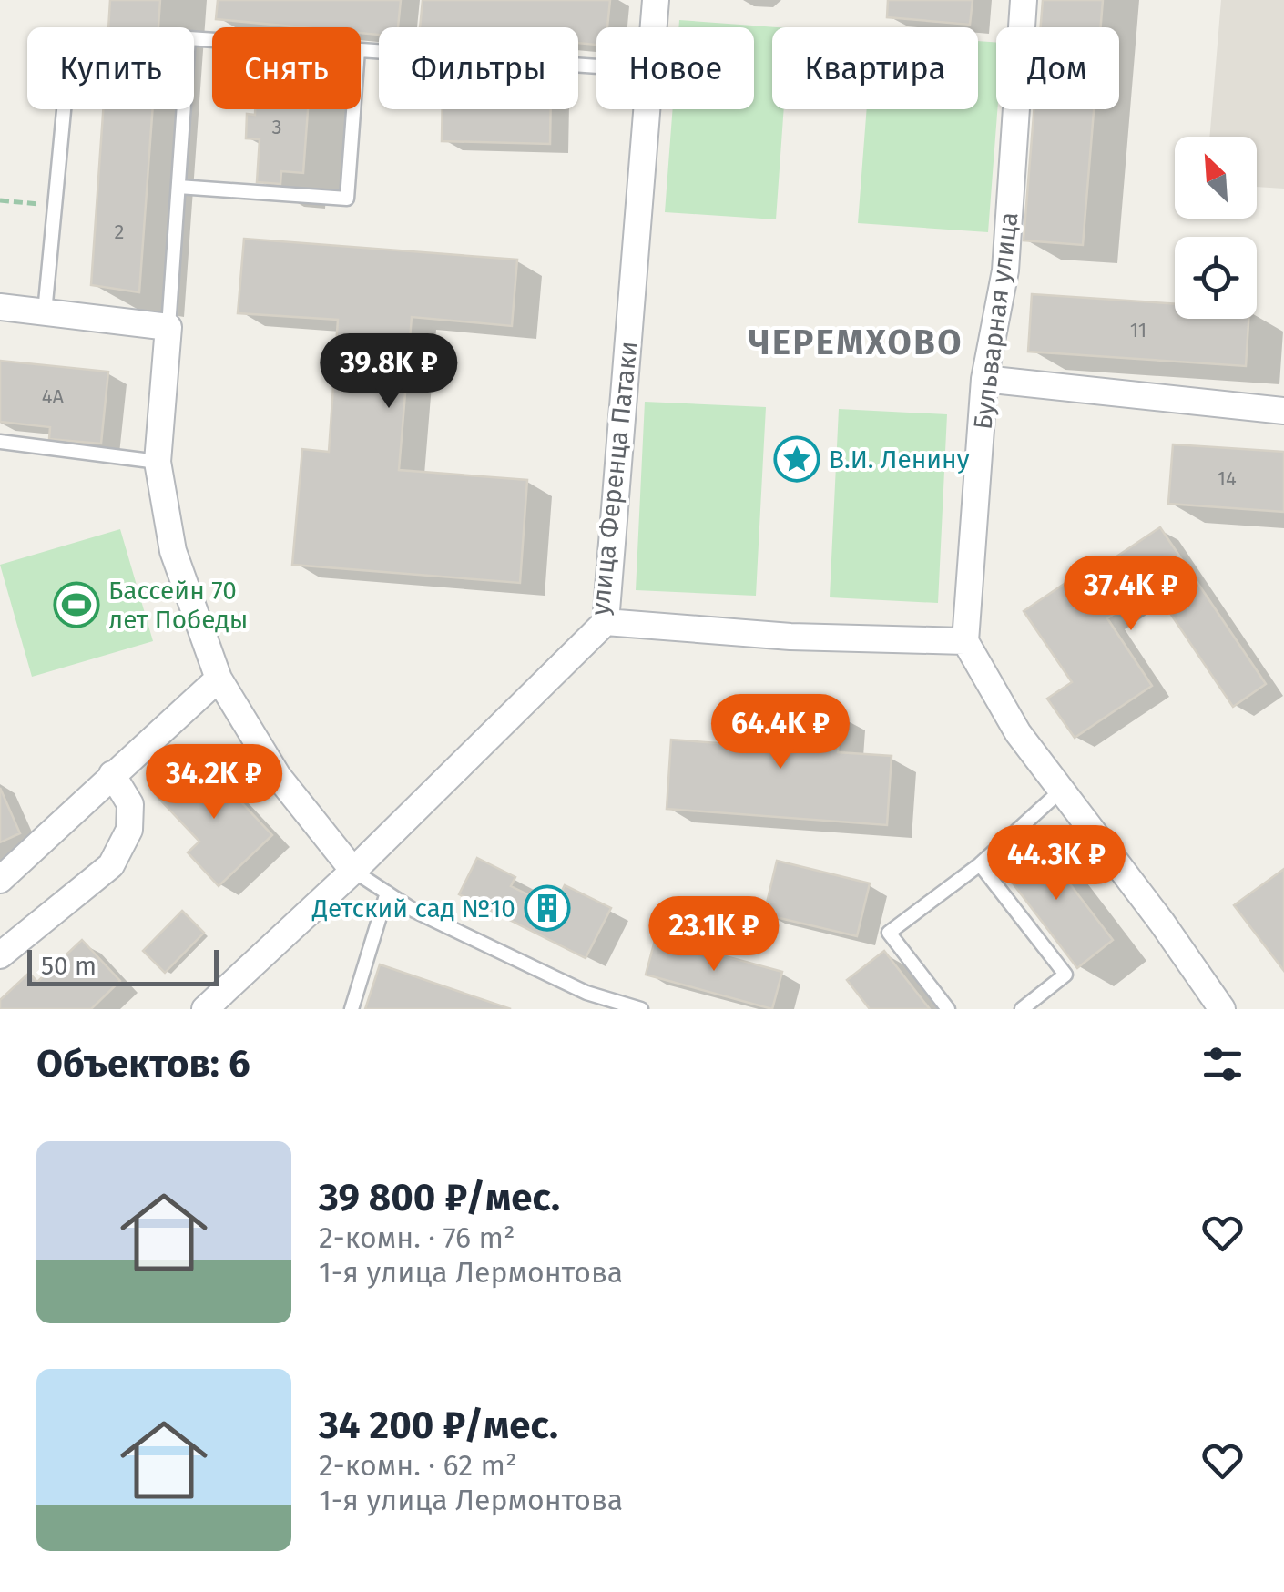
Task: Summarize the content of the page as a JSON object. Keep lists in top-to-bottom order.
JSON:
{
  "streets": {
    "street": ["Бульварная улица", "улица Ференца Патаки"]
  },
  "districts": ["ЧЕРЕМХОВО"],
  "places": {
    "place": ["В.И. Ленину"],
    "sports": ["Бассейн 70 лет Победы"],
    "building": ["Детский сад №10"]
  },
  "house_numbers": [
    "3",
    "2",
    "11",
    "4А",
    "14"
  ],
  "scale_bar": "50 m",
  "north": "top left",
  "page": {
    "chip": [
      "Купить",
      "Снять",
      "Фильтры",
      "Новое",
      "Квартира",
      "Дом"
    ],
    "price": [
      "39.8K ₽",
      "37.4K ₽",
      "64.4K ₽",
      "34.2K ₽",
      "44.3K ₽",
      "23.1K ₽"
    ],
    "scale": "50 m",
    "heading": "Объектов: 6",
    "list": [
      {
        "name": "39 800 ₽/мес.",
        "note": "2-комн. · 76 m² · 1-я улица Лермонтова"
      },
      {
        "name": "34 200 ₽/мес.",
        "note": "2-комн. · 62 m² · 1-я улица Лермонтова"
      }
    ]
  }
}
